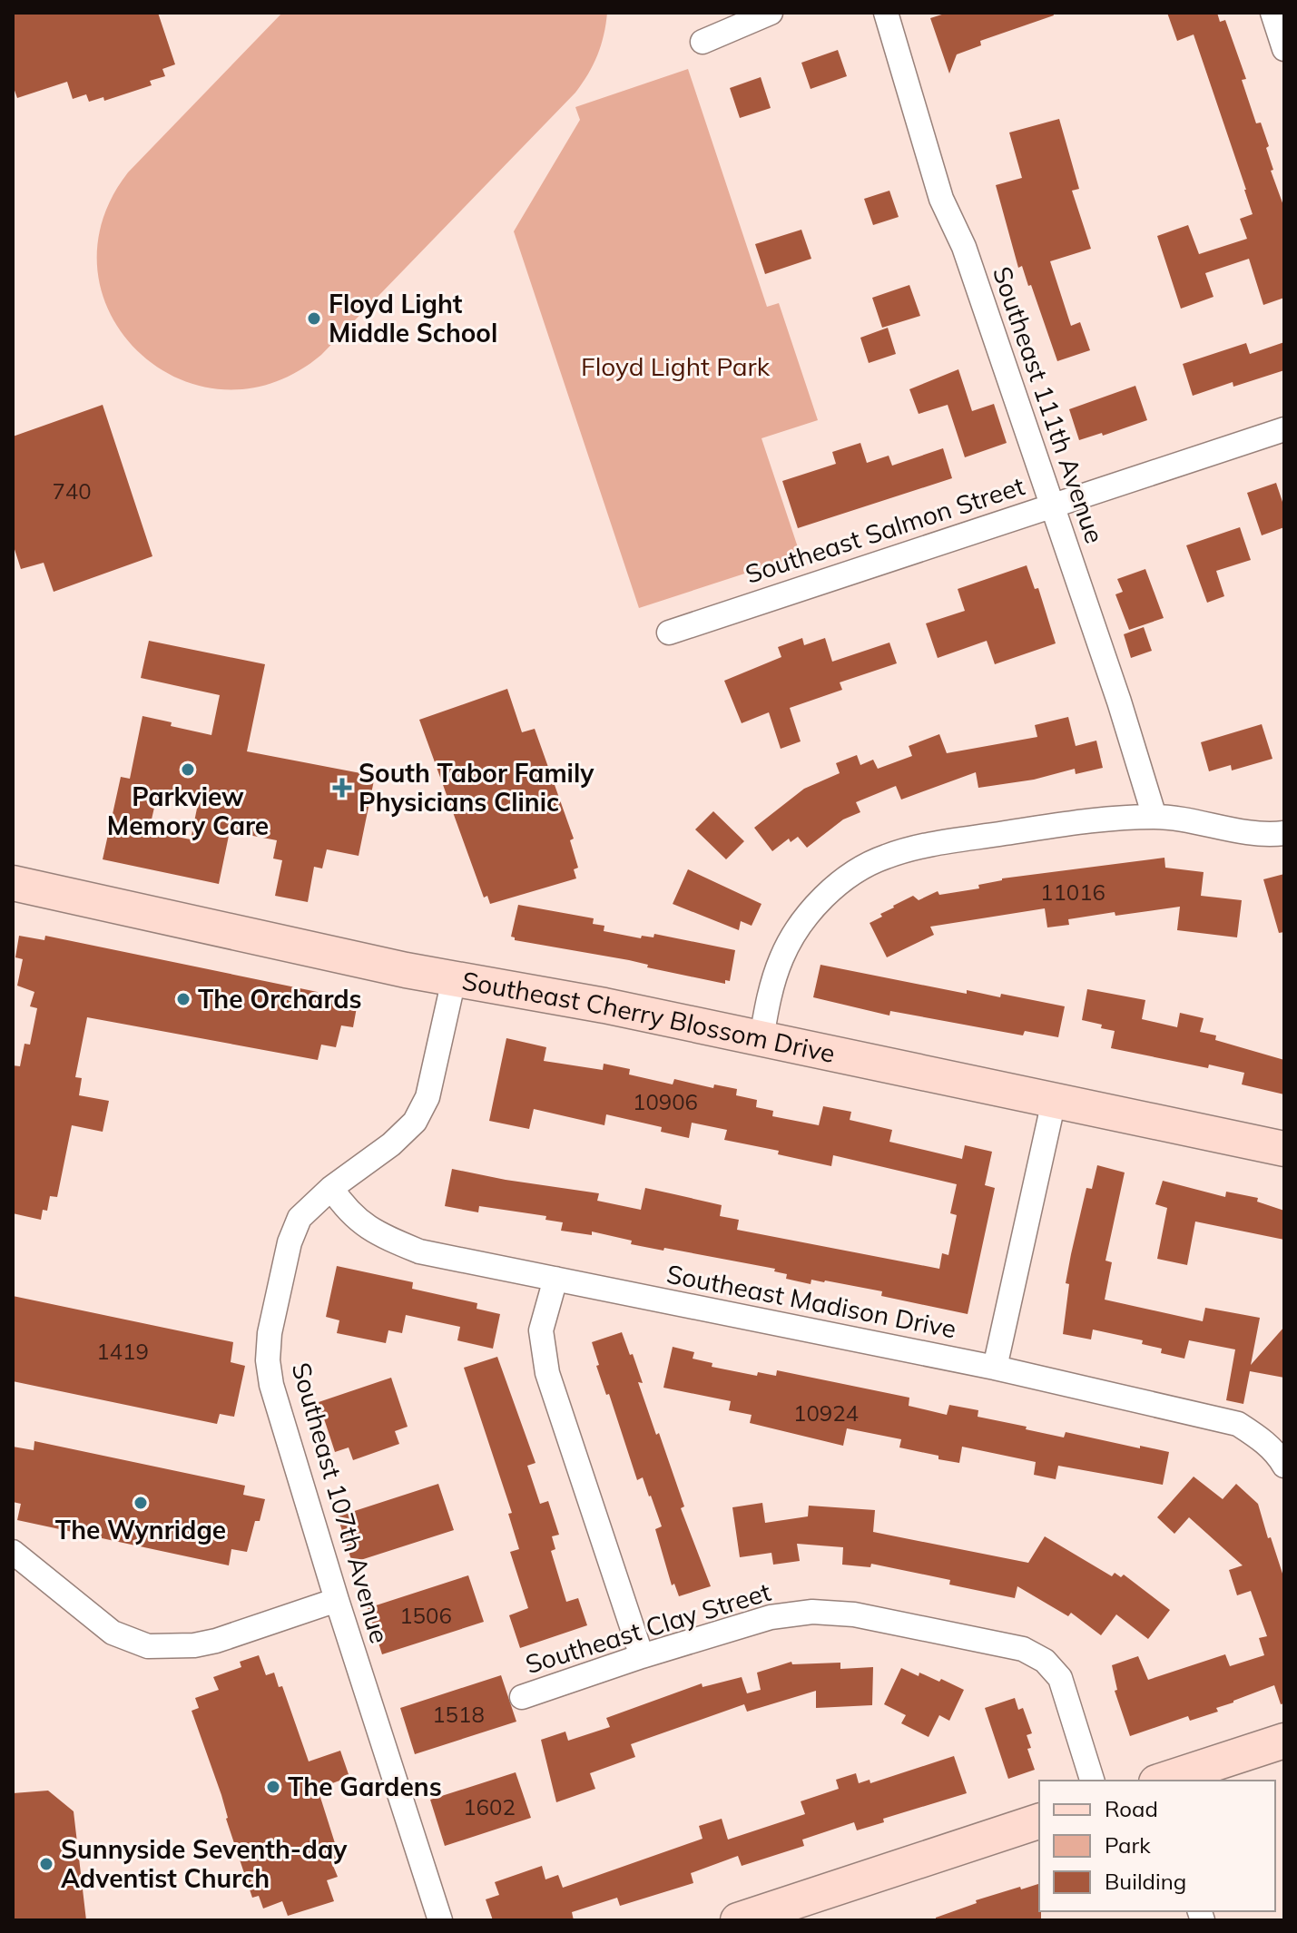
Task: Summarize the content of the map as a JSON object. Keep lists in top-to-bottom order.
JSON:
{
  "streets": {
    "main road": ["Southeast Cherry Blossom Drive"],
    "street": [
      "Southeast 111th Avenue",
      "Southeast Salmon Street",
      "Southeast Madison Drive",
      "Southeast 107th Avenue",
      "Southeast Clay Street"
    ]
  },
  "crossings": [
    ["Southeast 111th Avenue", "Southeast Salmon Street"],
    ["Southeast Cherry Blossom Drive", "Southeast 107th Avenue"],
    ["Southeast Madison Drive", "Southeast 107th Avenue"]
  ],
  "parks": ["Floyd Light Park"],
  "places": {
    "other": [
      "Floyd Light Middle School",
      "Parkview Memory Care",
      "The Orchards",
      "The Wynridge",
      "The Gardens",
      "Sunnyside Seventh-day Adventist Church"
    ],
    "health": ["South Tabor Family Physicians Clinic"]
  },
  "house_numbers": [
    "740",
    "11016",
    "10906",
    "1419",
    "10924",
    "1506",
    "1518",
    "1602"
  ],
  "legend": ["Road", "Park", "Building"]
}
